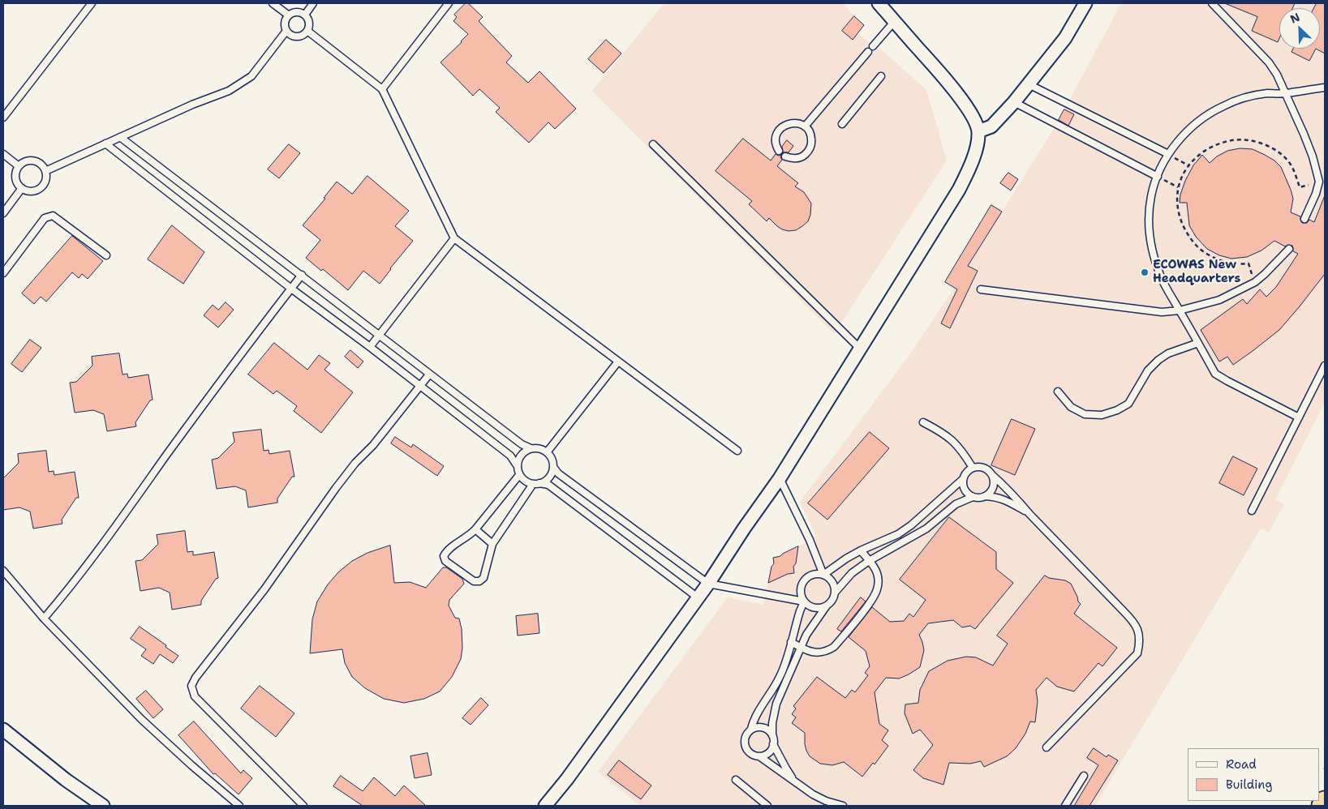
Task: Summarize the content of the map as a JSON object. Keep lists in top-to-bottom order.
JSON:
{
  "places": ["ECOWAS New Headquarters"],
  "legend": ["Road", "Building"],
  "north": "top left"
}
